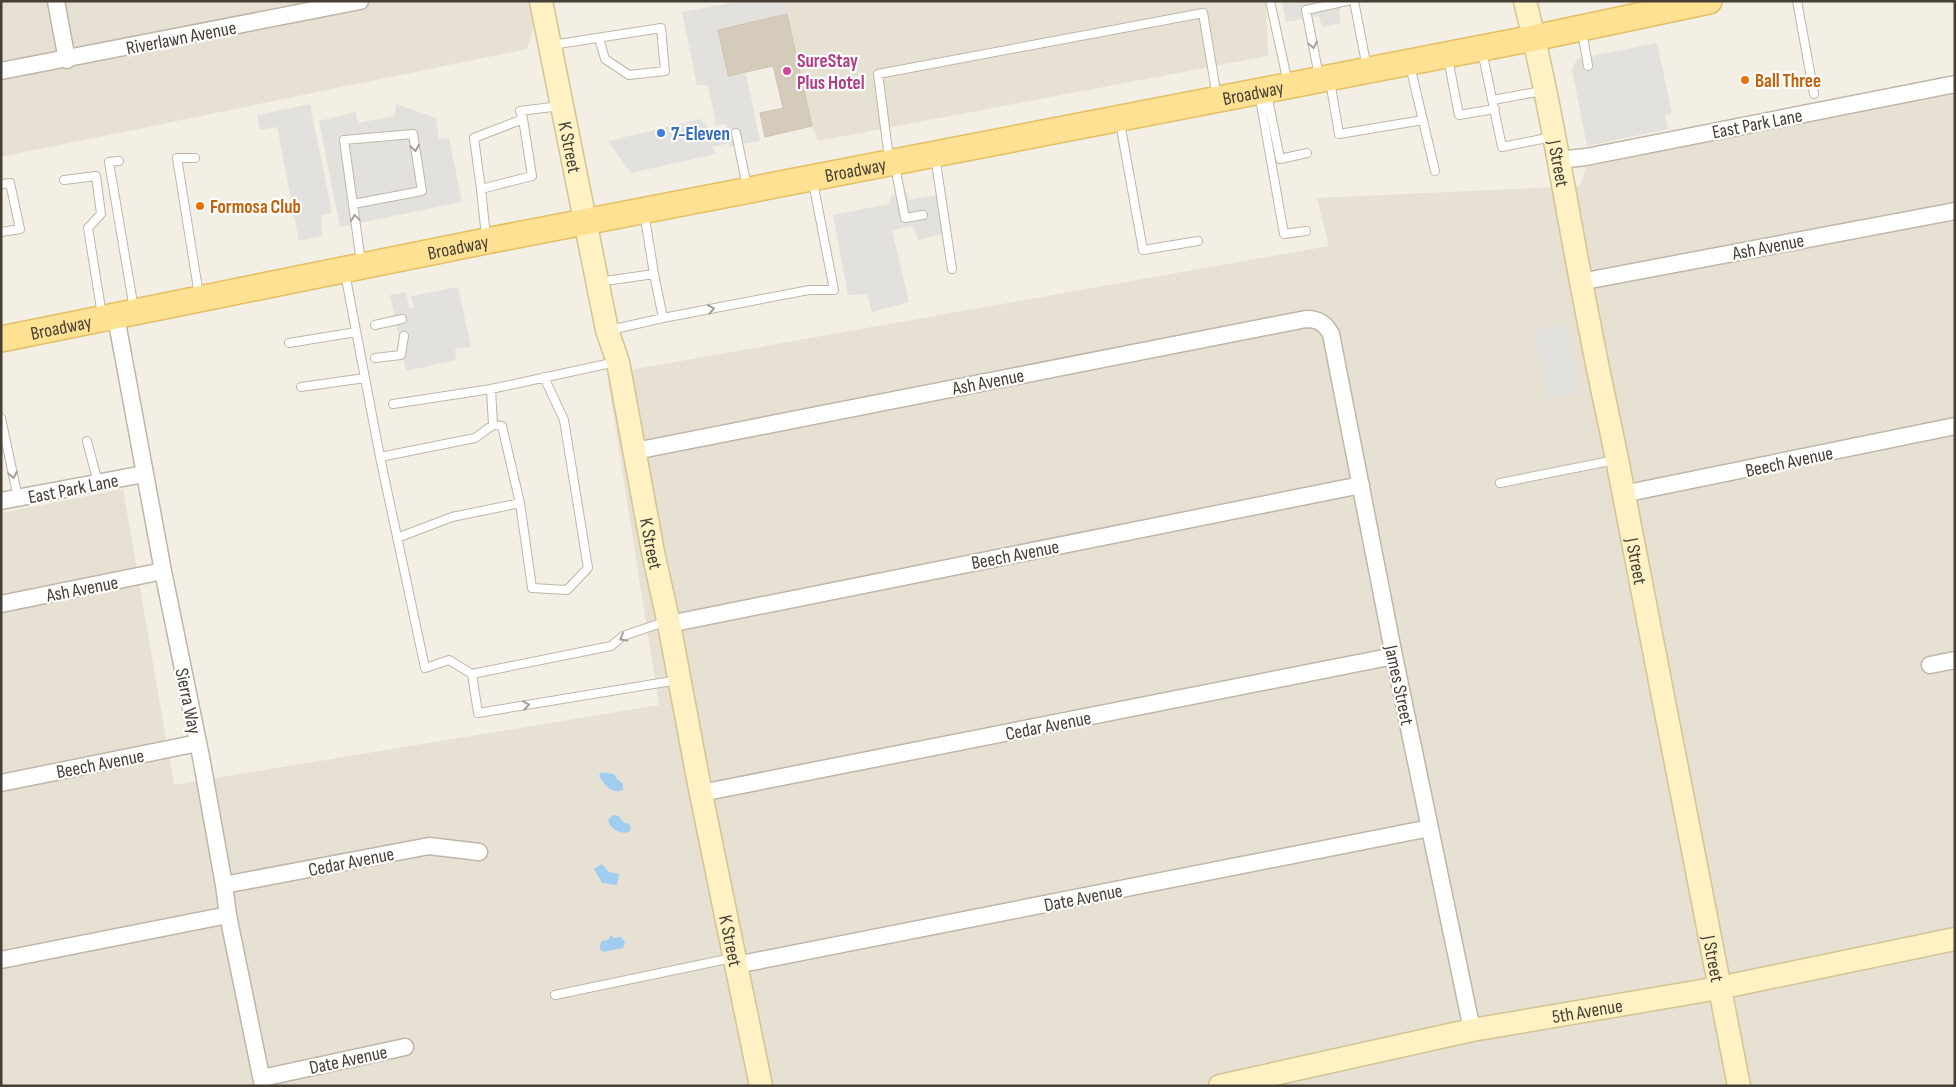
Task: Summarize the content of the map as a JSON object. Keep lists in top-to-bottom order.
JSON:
{
  "streets": {
    "main road": ["Broadway"],
    "street": [
      "Riverlawn Avenue",
      "East Park Lane",
      "K Street",
      "J Street",
      "Ash Avenue",
      "Beech Avenue",
      "James Street",
      "Sierra Way",
      "Cedar Avenue",
      "Date Avenue",
      "5th Avenue"
    ]
  },
  "crossings": [
    ["Broadway", "K Street"],
    ["Broadway", "J Street"],
    ["Broadway", "Sierra Way"],
    ["East Park Lane", "J Street"],
    ["East Park Lane", "Sierra Way"],
    ["K Street", "Ash Avenue"],
    ["K Street", "Beech Avenue"],
    ["K Street", "Cedar Avenue"],
    ["K Street", "Date Avenue"],
    ["J Street", "Ash Avenue"],
    ["J Street", "Beech Avenue"],
    ["J Street", "5th Avenue"],
    ["Ash Avenue", "James Street"],
    ["Ash Avenue", "Sierra Way"],
    ["Beech Avenue", "James Street"],
    ["Beech Avenue", "Sierra Way"],
    ["James Street", "Cedar Avenue"],
    ["James Street", "Date Avenue"],
    ["James Street", "5th Avenue"],
    ["Sierra Way", "Cedar Avenue"],
    ["Sierra Way", "Date Avenue"]
  ],
  "places": [
    "SureStay Plus Hotel",
    "Ball Three",
    "7-Eleven",
    "Formosa Club"
  ]
}
